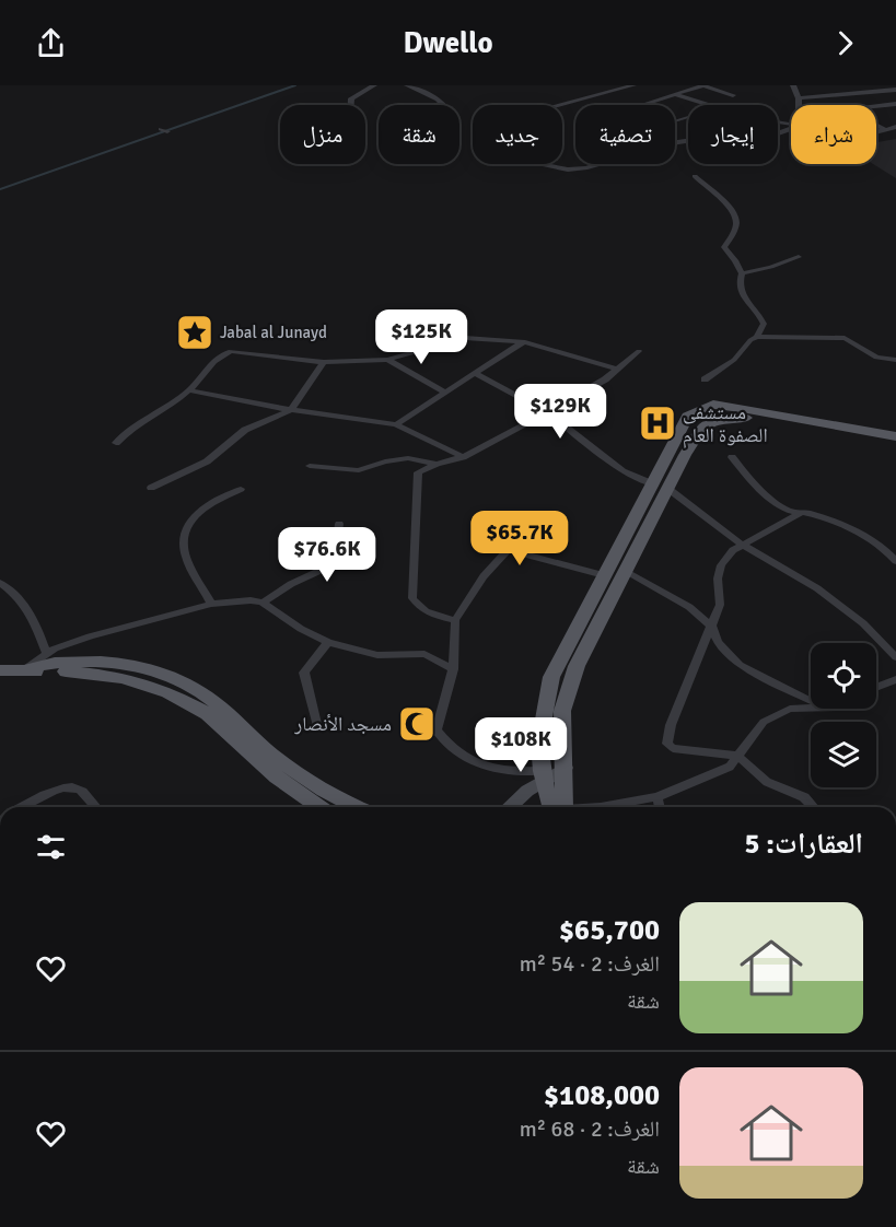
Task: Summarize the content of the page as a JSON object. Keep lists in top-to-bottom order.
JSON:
{
  "places": {
    "place": ["Jabal al Junayd"],
    "hospital": ["مستشفى الصفوة العام"],
    "mosque": ["مسجد الأنصار"]
  },
  "page": {
    "header": "Dwello",
    "chip": [
      "شراء",
      "إيجار",
      "تصفية",
      "جديد",
      "شقة",
      "منزل"
    ],
    "price": [
      "$125K",
      "$129K",
      "$65.7K",
      "$76.6K",
      "$108K"
    ],
    "heading": "العقارات: 5",
    "list": [
      {
        "name": "$65,700",
        "note": "الغرف: 2 · 54 m² · شقة"
      },
      {
        "name": "$108,000",
        "note": "الغرف: 2 · 68 m² · شقة"
      }
    ]
  }
}
